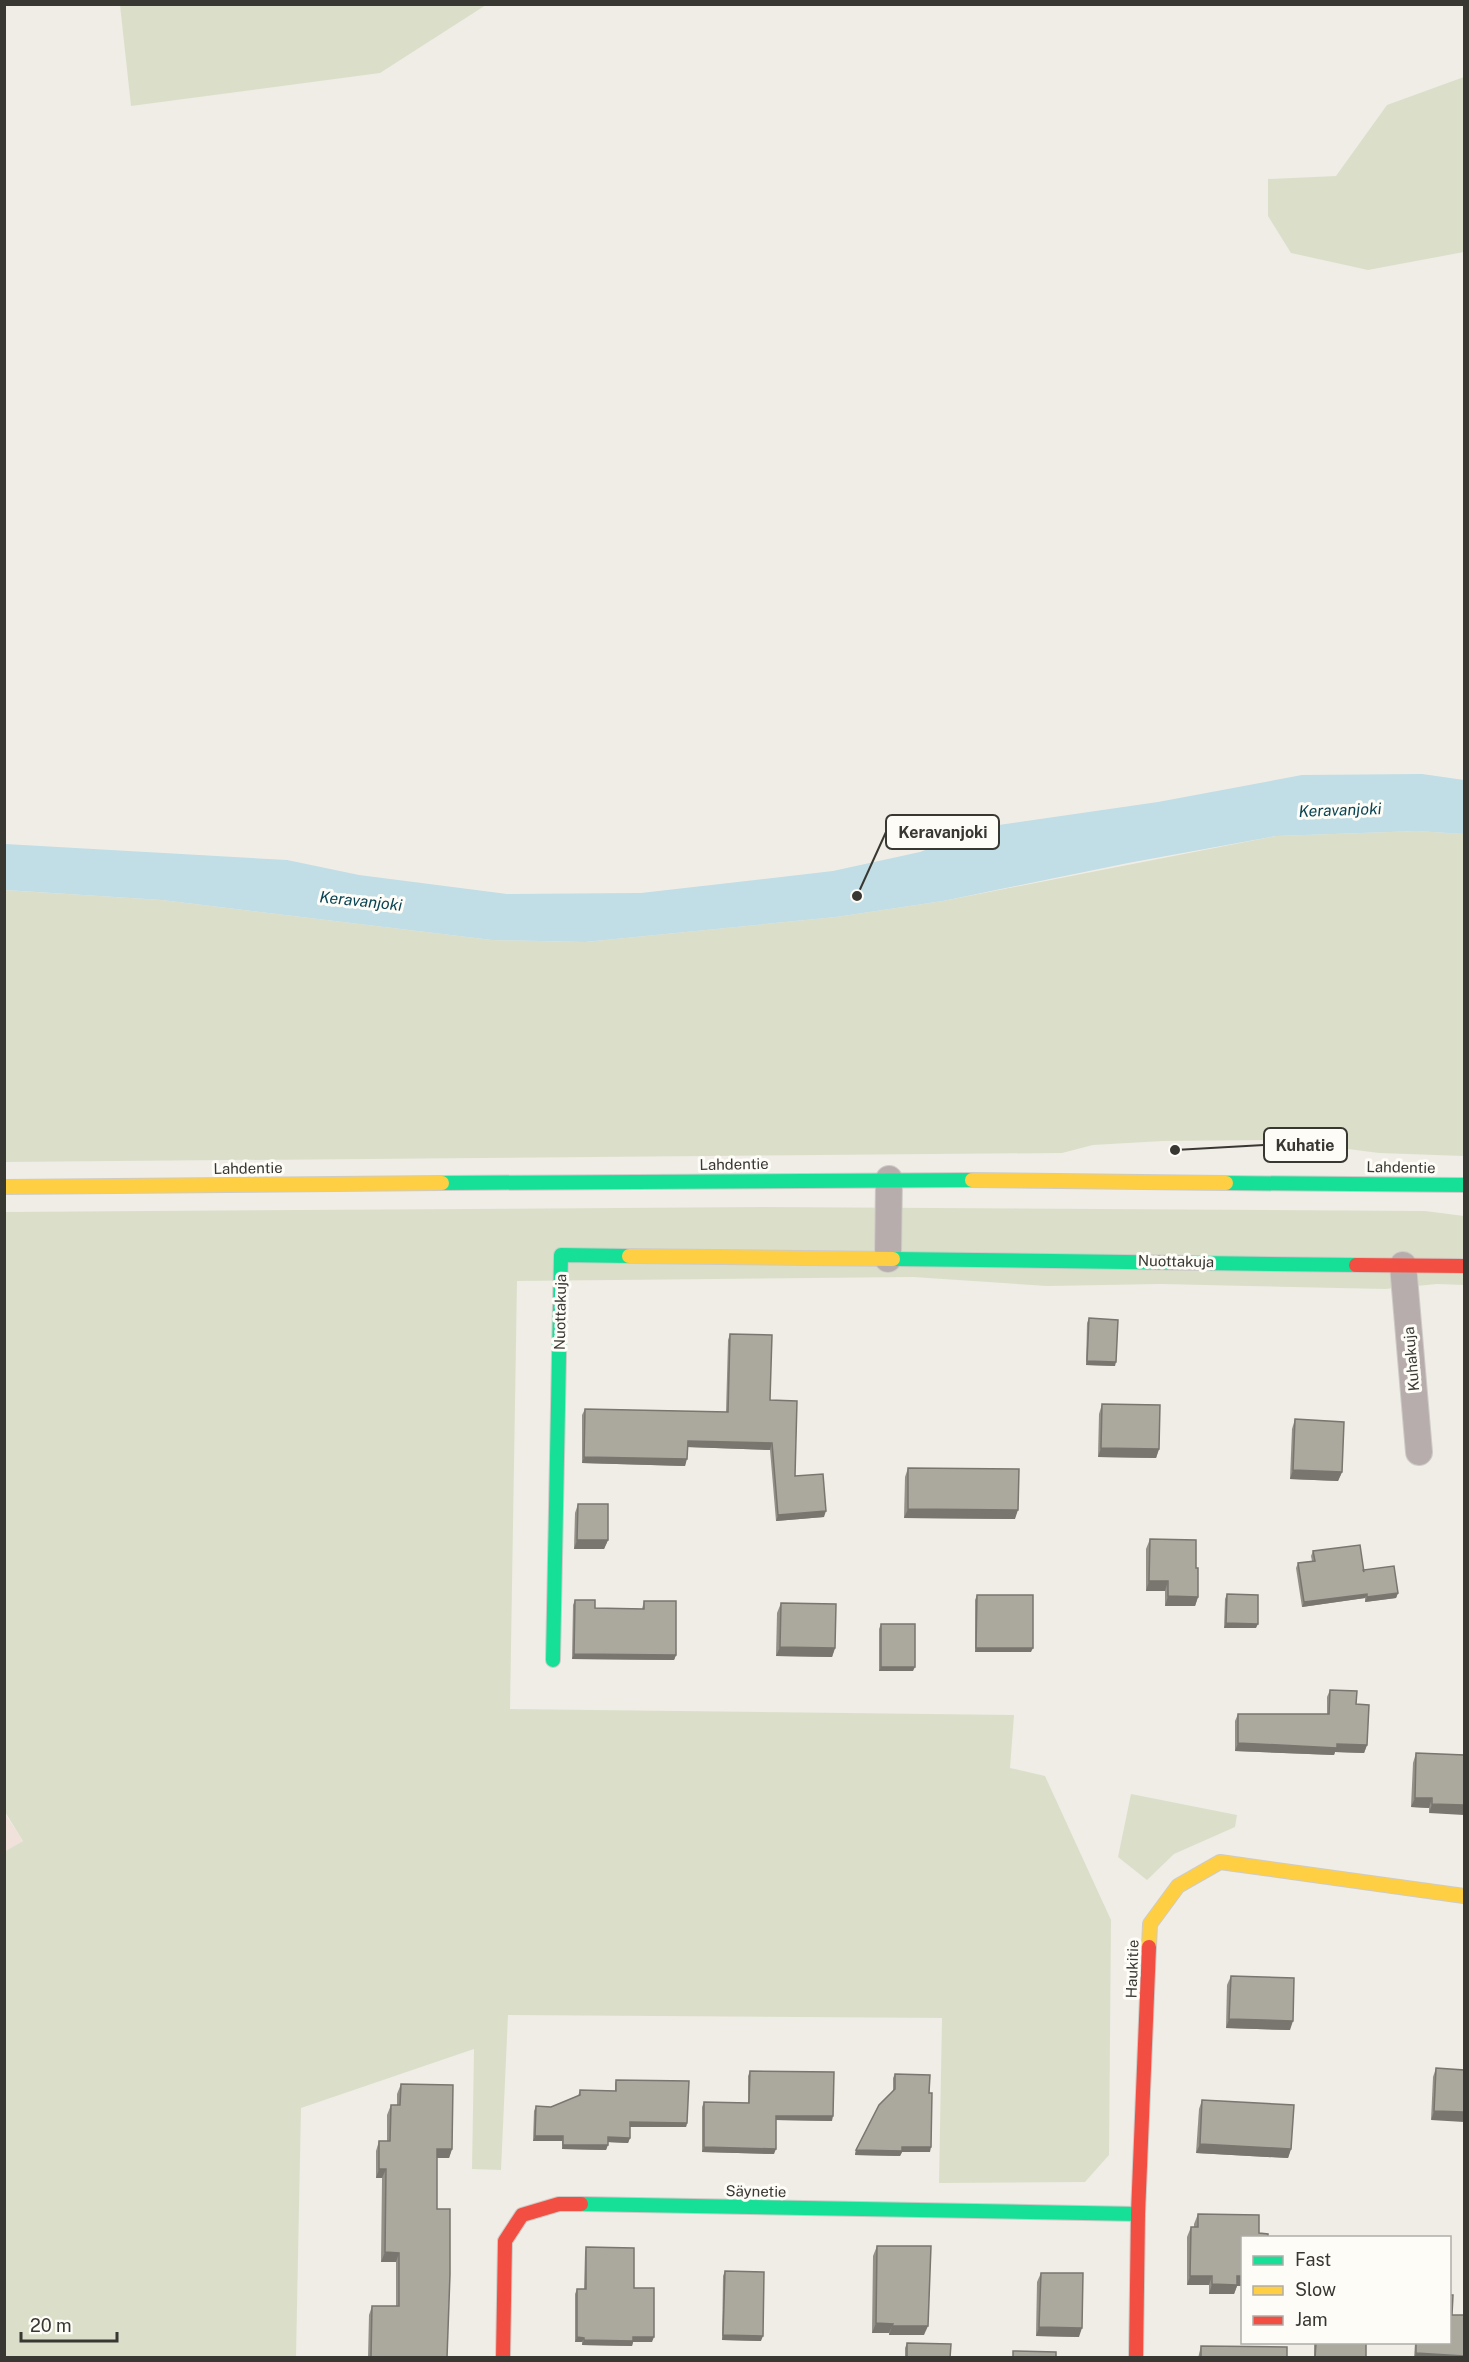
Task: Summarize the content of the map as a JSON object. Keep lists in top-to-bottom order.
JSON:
{
  "streets": {
    "street": [
      "Lahdentie",
      "Nuottakuja",
      "Kuhakuja",
      "Haukitie",
      "Säynetie"
    ]
  },
  "crossings": [
    ["Nuottakuja", "Kuhakuja"],
    ["Haukitie", "Säynetie"]
  ],
  "water": ["Keravanjoki"],
  "places": ["Keravanjoki", "Kuhatie"],
  "legend": ["Fast", "Slow", "Jam"],
  "scale_bar": "20 m"
}
